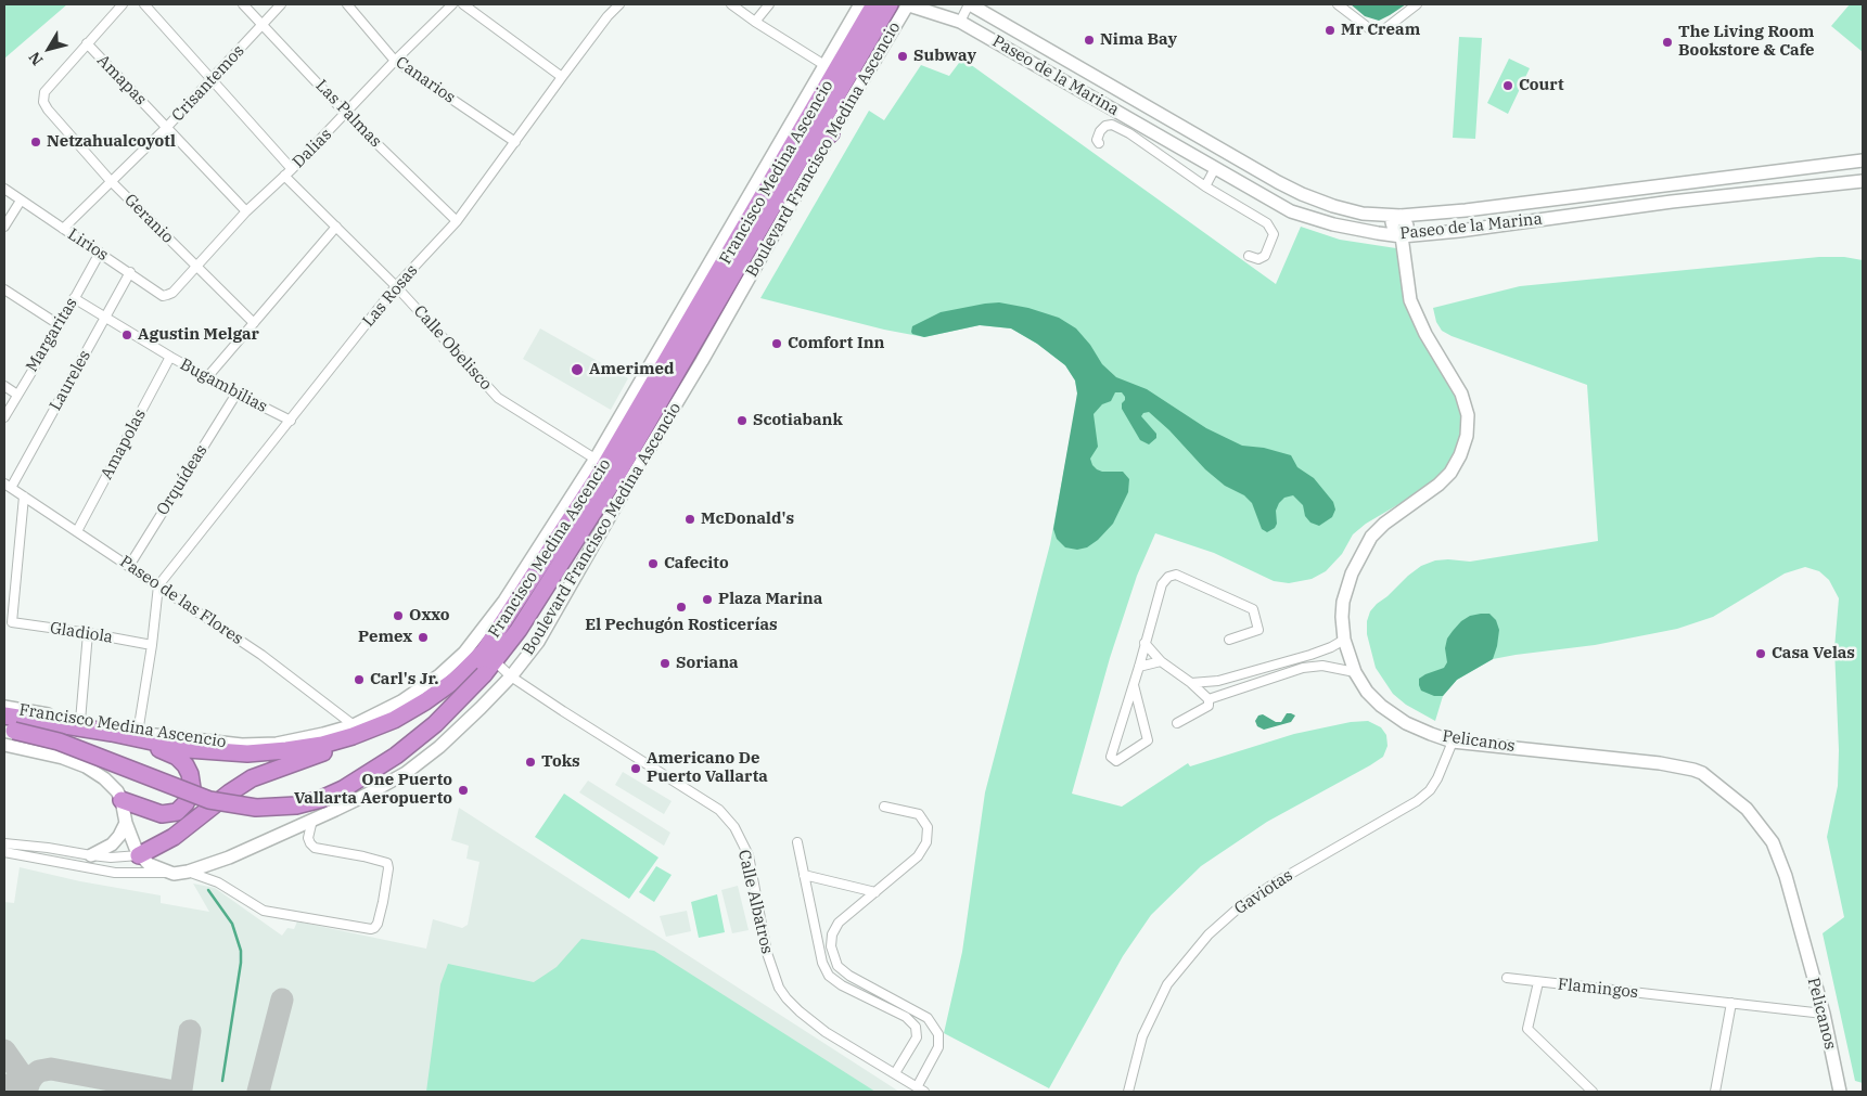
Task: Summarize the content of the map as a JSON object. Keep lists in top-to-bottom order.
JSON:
{
  "streets": {
    "highway": ["Francisco Medina Ascencio"],
    "street": [
      "Paseo de la Marina",
      "Amapas",
      "Canarios",
      "Crisantemos",
      "Las Palmas",
      "Dalias",
      "Boulevard Francisco Medina Ascencio",
      "Geranio",
      "Lirios",
      "Las Rosas",
      "Margaritas",
      "Calle Obelisco",
      "Laureles",
      "Bugambilias",
      "Amapolas",
      "Orquídeas",
      "Paseo de las Flores",
      "Gladiola",
      "Pelicanos",
      "Gaviotas",
      "Calle Albatros",
      "Flamingos"
    ]
  },
  "crossings": [
    ["Paseo de la Marina", "Boulevard Francisco Medina Ascencio"],
    ["Paseo de la Marina", "Pelicanos"],
    ["Amapas", "Crisantemos"],
    ["Amapas", "Dalias"],
    ["Amapas", "Geranio"],
    ["Canarios", "Dalias"],
    ["Canarios", "Las Rosas"],
    ["Crisantemos", "Las Palmas"],
    ["Crisantemos", "Geranio"],
    ["Crisantemos", "Lirios"],
    ["Las Palmas", "Dalias"],
    ["Las Palmas", "Las Rosas"],
    ["Dalias", "Geranio"],
    ["Dalias", "Lirios"],
    ["Dalias", "Calle Obelisco"],
    ["Boulevard Francisco Medina Ascencio", "Calle Albatros"],
    ["Francisco Medina Ascencio", "Calle Obelisco"],
    ["Francisco Medina Ascencio", "Paseo de las Flores"],
    ["Francisco Medina Ascencio", "Calle Albatros"],
    ["Lirios", "Margaritas"],
    ["Lirios", "Laureles"],
    ["Las Rosas", "Calle Obelisco"],
    ["Las Rosas", "Bugambilias"],
    ["Las Rosas", "Paseo de las Flores"],
    ["Margaritas", "Bugambilias"],
    ["Laureles", "Bugambilias"],
    ["Laureles", "Paseo de las Flores"],
    ["Bugambilias", "Amapolas"],
    ["Bugambilias", "Orquídeas"],
    ["Amapolas", "Paseo de las Flores"],
    ["Orquídeas", "Paseo de las Flores"],
    ["Paseo de las Flores", "Gladiola"],
    ["Pelicanos", "Gaviotas"],
    ["Pelicanos", "Flamingos"]
  ],
  "places": [
    "Mr Cream",
    "Nima Bay",
    "The Living Room Bookstore & Cafe",
    "Subway",
    "Court",
    "Netzahualcoyotl",
    "Agustin Melgar",
    "Comfort Inn",
    "Amerimed",
    "Scotiabank",
    "McDonald's",
    "Cafecito",
    "Plaza Marina",
    "El Pechugón Rosticerías",
    "Oxxo",
    "Pemex",
    "Casa Velas",
    "Soriana",
    "Carl's Jr.",
    "Toks",
    "Americano De Puerto Vallarta",
    "One Puerto Vallarta Aeropuerto"
  ],
  "north": "bottom left"
}
